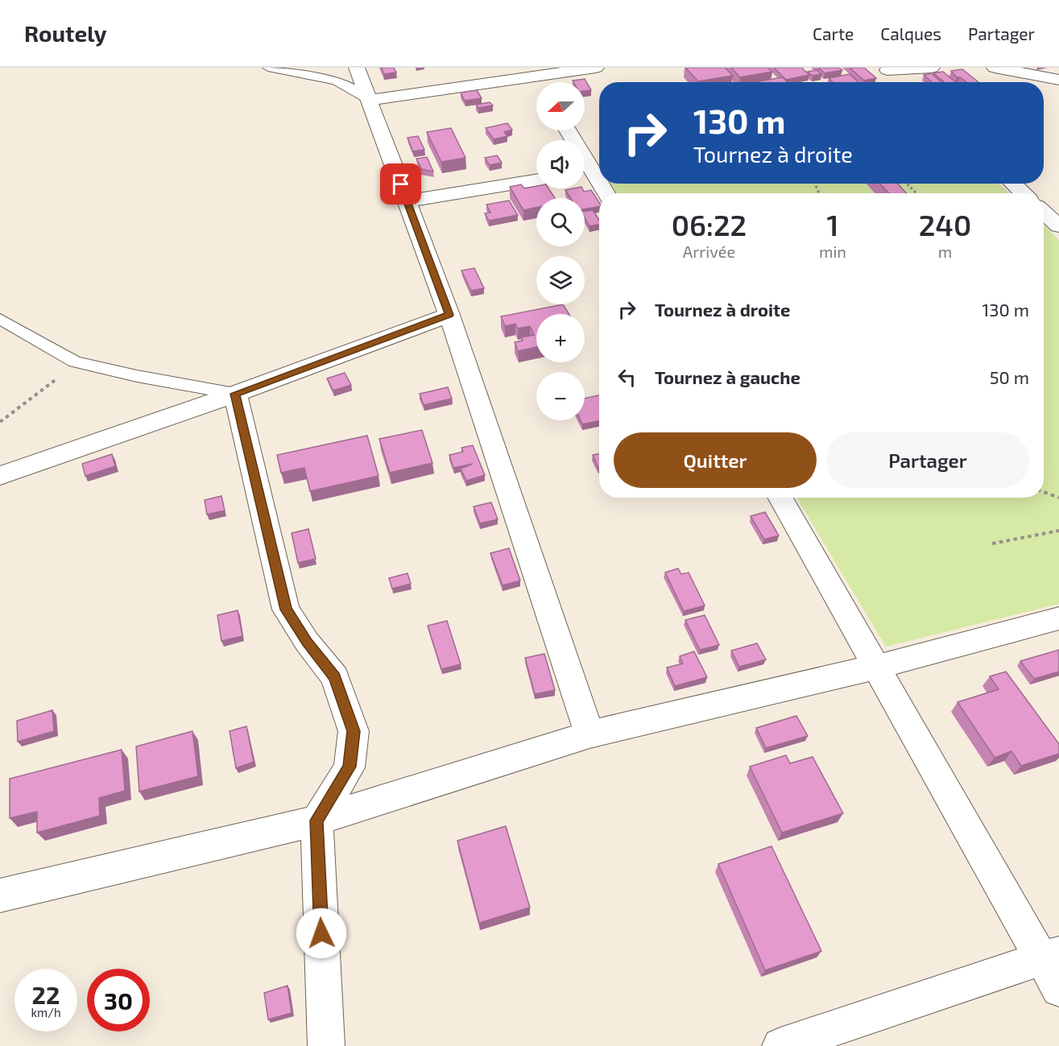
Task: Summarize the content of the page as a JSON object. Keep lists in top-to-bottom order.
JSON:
{
  "north": "left",
  "page": {
    "header": "Routely",
    "nav": ["Carte", "Calques", "Partager"],
    "map_buttons": ["+", "−"],
    "turn": ["130 m", "Tournez à droite"],
    "eta": [
      "06:22",
      "Arrivée",
      "1",
      "min",
      "240",
      "m"
    ],
    "list": [
      {
        "name": "Tournez à droite",
        "value": "130 m"
      },
      {
        "name": "Tournez à gauche",
        "value": "50 m"
      }
    ],
    "buttons": ["Quitter", "Partager"],
    "speed": "22 km/h",
    "limit": "30"
  }
}
